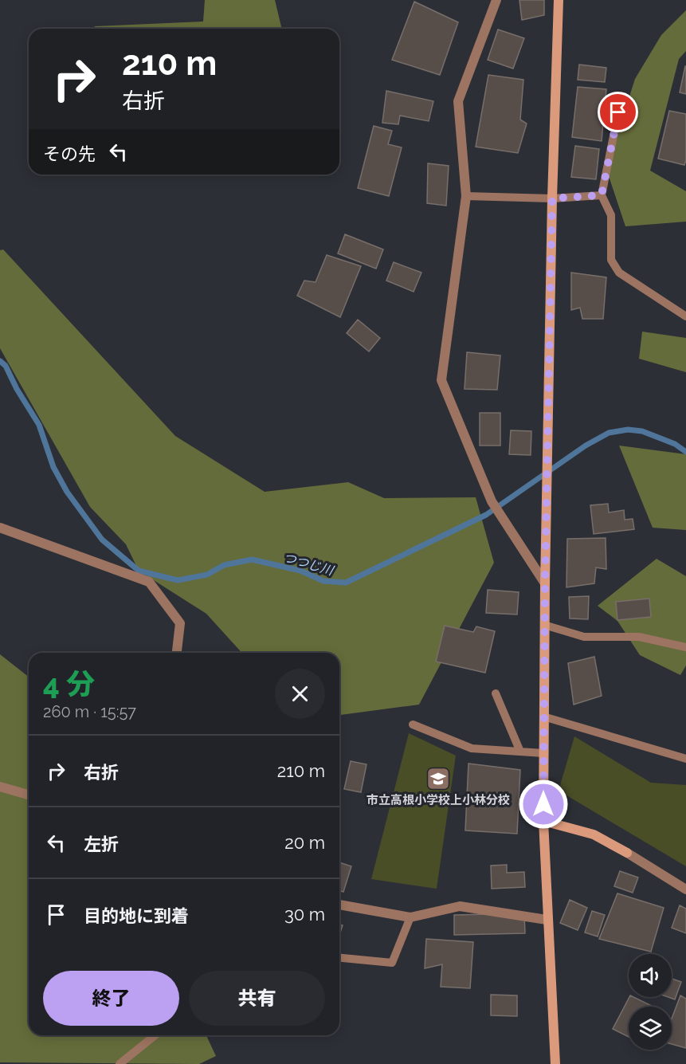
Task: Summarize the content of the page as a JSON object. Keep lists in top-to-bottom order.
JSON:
{
  "water": ["つつじ川"],
  "places": {
    "school or university": ["市立高根小学校上小林分校"]
  },
  "page": {
    "turn": ["210 m", "右折"],
    "then": "その先",
    "heading": ["4 分", "260 m · 15:57"],
    "list": [
      {
        "name": "右折",
        "value": "210 m"
      },
      {
        "name": "左折",
        "value": "20 m"
      },
      {
        "name": "目的地に到着",
        "value": "30 m"
      }
    ],
    "buttons": ["終了", "共有"]
  }
}
